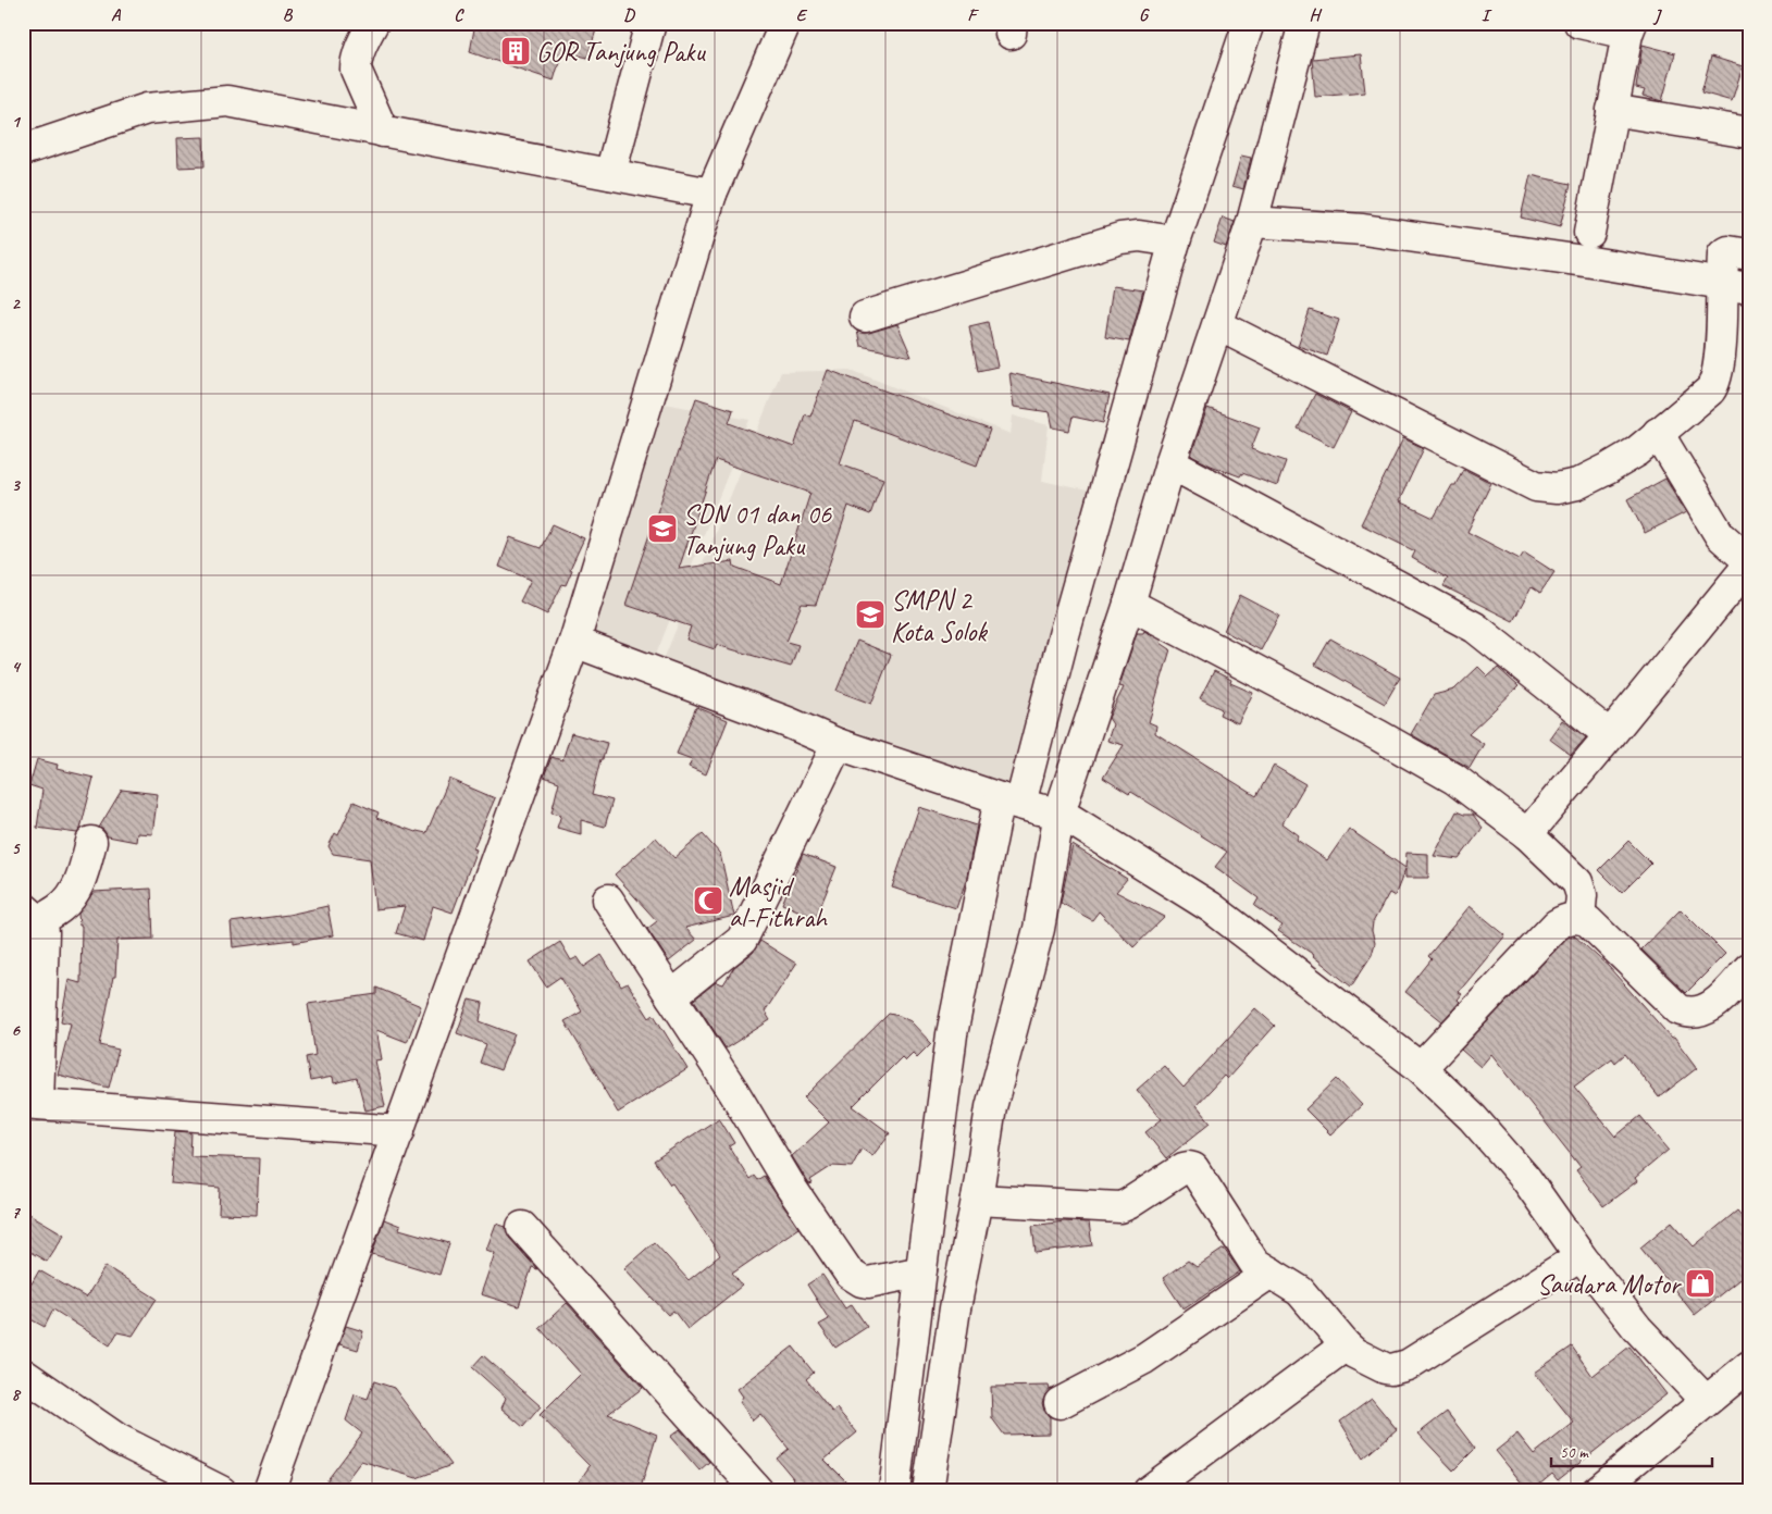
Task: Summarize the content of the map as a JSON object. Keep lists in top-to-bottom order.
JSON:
{
  "places": {
    "building": ["GOR Tanjung Paku"],
    "school or university": ["SDN 01 dan 06 Tanjung Paku", "SMPN 2 Kota Solok"],
    "mosque": ["Masjid al-Fithrah"],
    "shop": ["Saudara Motor"]
  },
  "scale_bar": "50 m",
  "grid": {
    "columns": [
      "A",
      "B",
      "C",
      "D",
      "E",
      "F",
      "G",
      "H",
      "I",
      "J"
    ],
    "rows": [
      "1",
      "2",
      "3",
      "4",
      "5",
      "6",
      "7",
      "8"
    ]
  }
}
